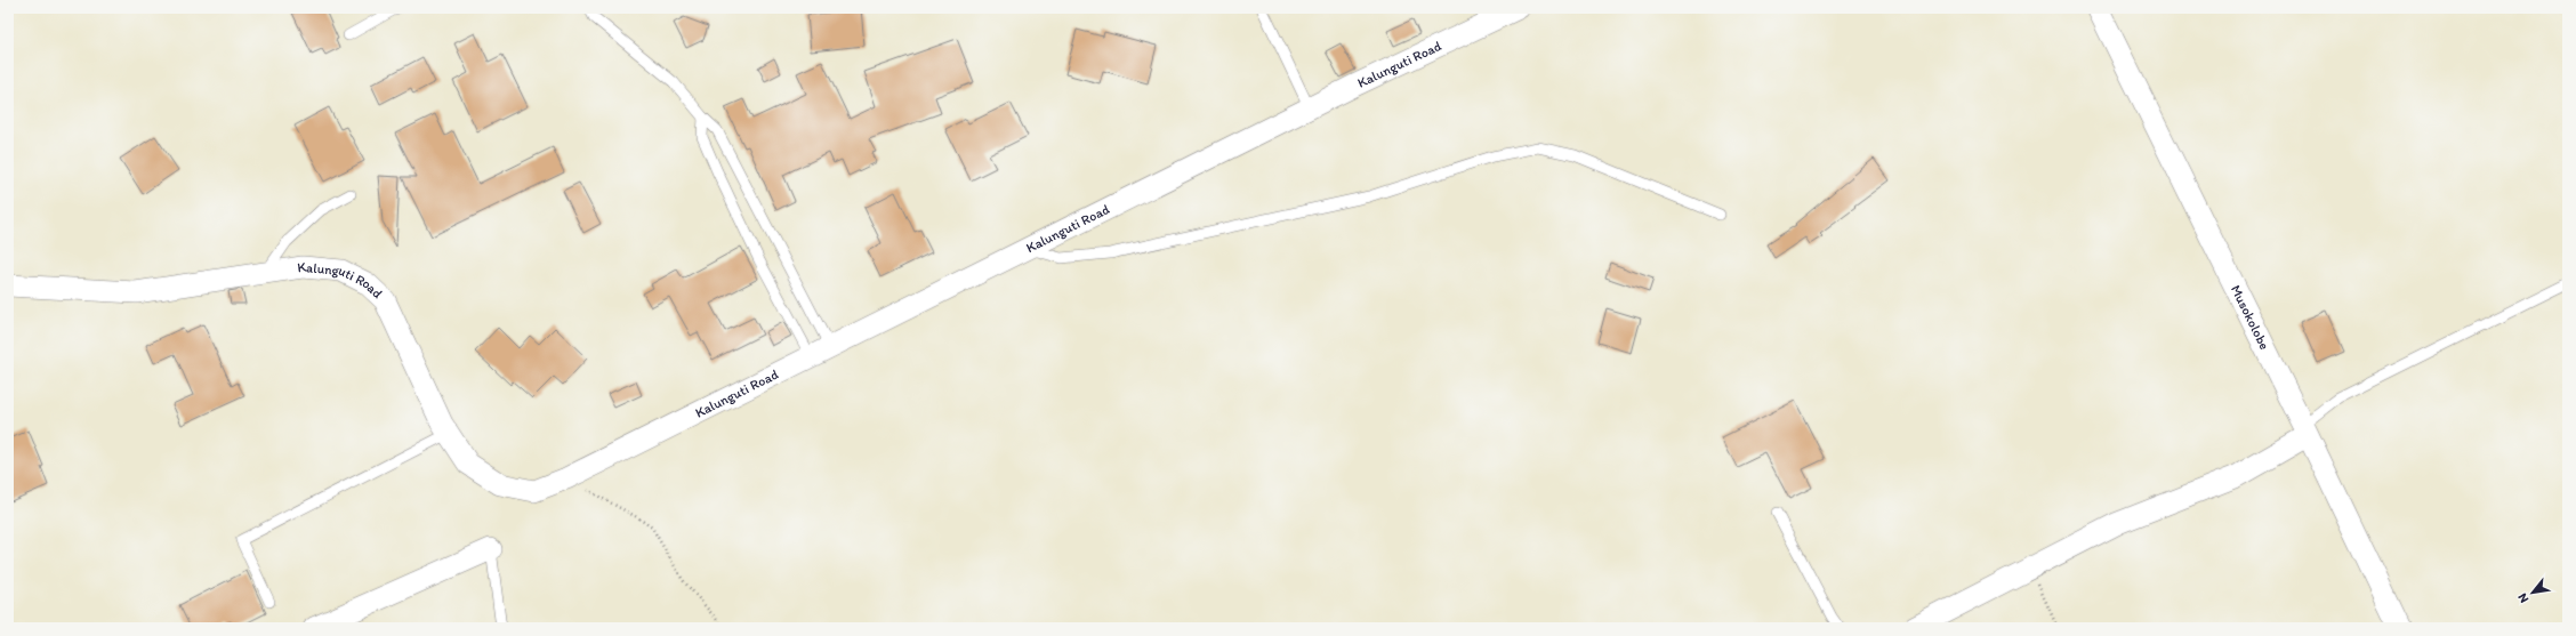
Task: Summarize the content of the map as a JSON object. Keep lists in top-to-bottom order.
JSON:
{
  "streets": {
    "street": ["Kalunguti Road", "Musokolobe"]
  },
  "north": "bottom left"
}
